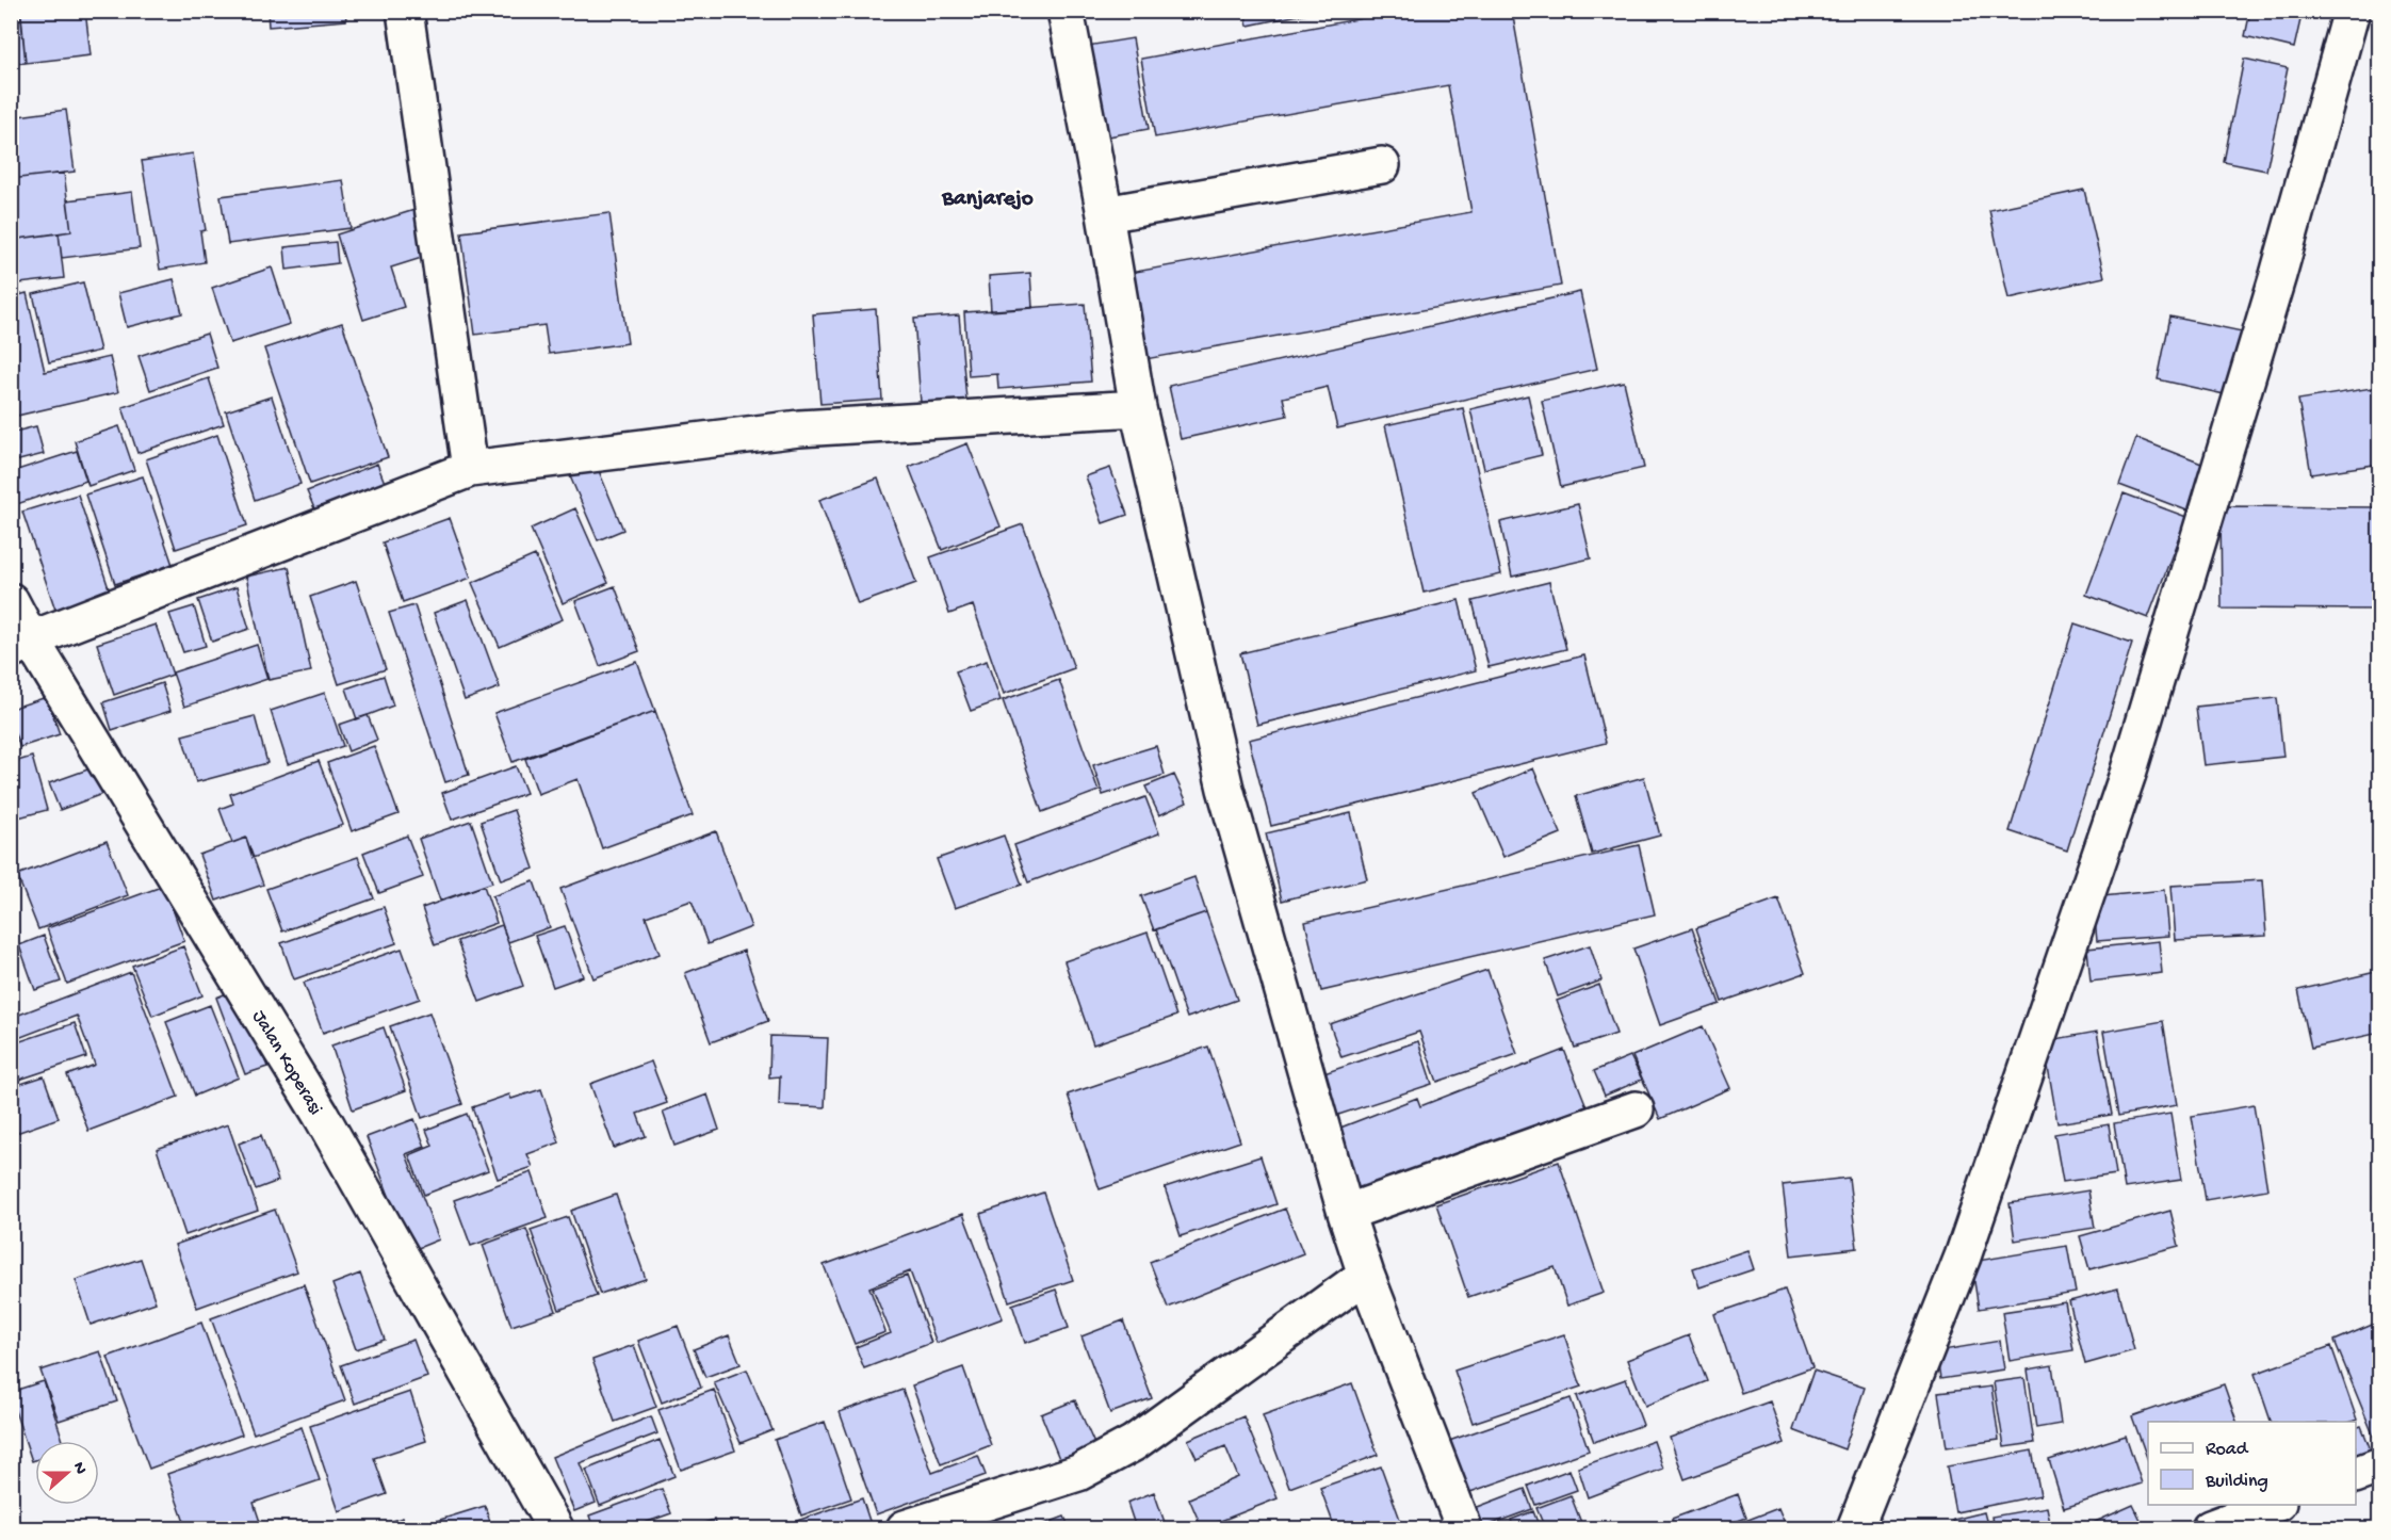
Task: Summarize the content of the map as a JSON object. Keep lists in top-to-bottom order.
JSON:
{
  "streets": {
    "street": ["Jalan Koperasi"]
  },
  "districts": ["Banjarejo"],
  "legend": ["Road", "Building"],
  "north": "right"
}
